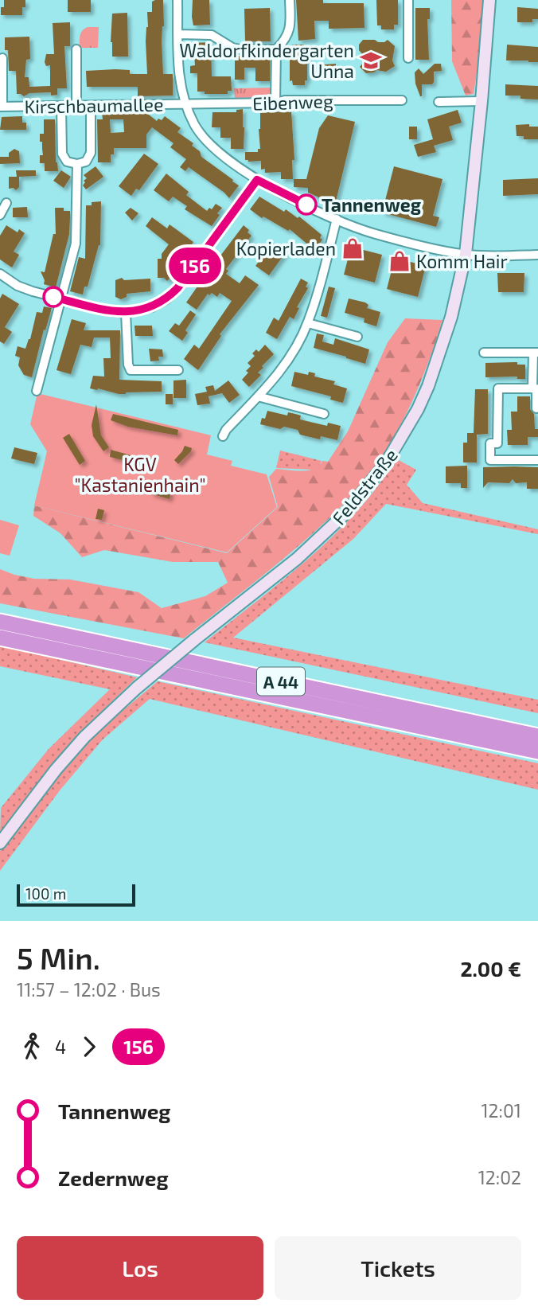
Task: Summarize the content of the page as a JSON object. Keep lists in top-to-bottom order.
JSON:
{
  "streets": {
    "highway": ["A 44"],
    "main road": ["Feldstraße"],
    "street": ["Eibenweg", "Kirschbaumallee"]
  },
  "crossings": [
    ["Eibenweg", "Kirschbaumallee"]
  ],
  "parks": ["KGV \"Kastanienhain\""],
  "places": {
    "school or university": ["Waldorfkindergarten Unna"],
    "other": ["Tannenweg"],
    "shop": ["Kopierladen", "Komm Hair"]
  },
  "lines": ["bus line 156"],
  "scale_bar": "100 m",
  "page": {
    "on_map": "156",
    "scale": "100 m",
    "heading": ["5 Min.", "11:57 – 12:02 · Bus", "2.00 €"],
    "legs": ["4", "156"],
    "list": [
      {
        "name": "Tannenweg",
        "value": "12:01"
      },
      {
        "name": "Zedernweg",
        "value": "12:02"
      }
    ],
    "buttons": ["Los", "Tickets"]
  }
}
